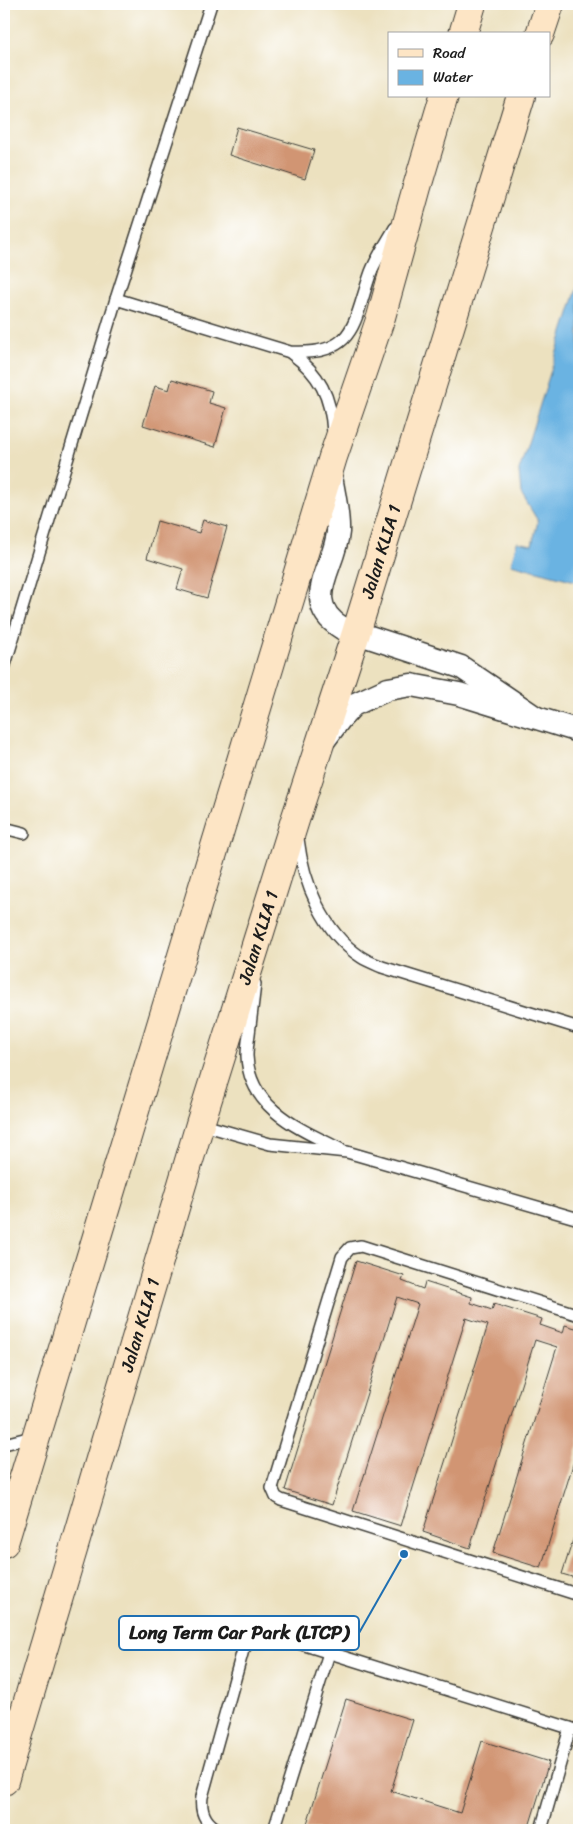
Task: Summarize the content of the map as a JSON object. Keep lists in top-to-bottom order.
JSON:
{
  "streets": {
    "main road": ["Jalan KLIA 1"]
  },
  "places": ["Long Term Car Park (LTCP)"],
  "legend": ["Road", "Water"]
}
